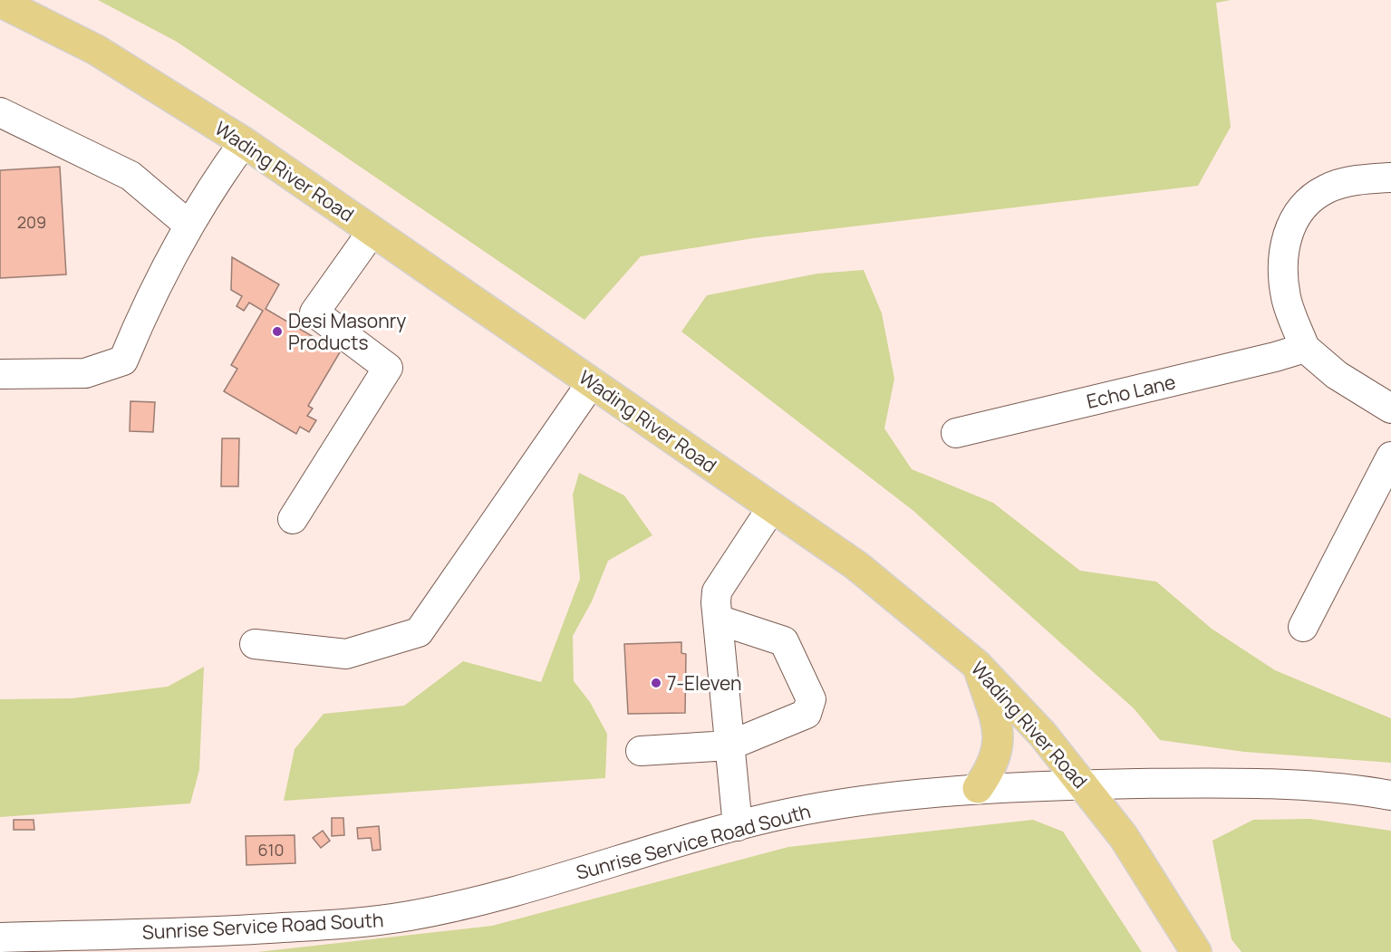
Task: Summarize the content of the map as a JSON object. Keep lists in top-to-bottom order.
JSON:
{
  "streets": {
    "main road": ["Wading River Road"],
    "street": ["Echo Lane", "Sunrise Service Road South"]
  },
  "crossings": [
    ["Wading River Road", "Sunrise Service Road South"]
  ],
  "places": ["Desi Masonry Products", "7-Eleven"],
  "house_numbers": ["209", "610"]
}
